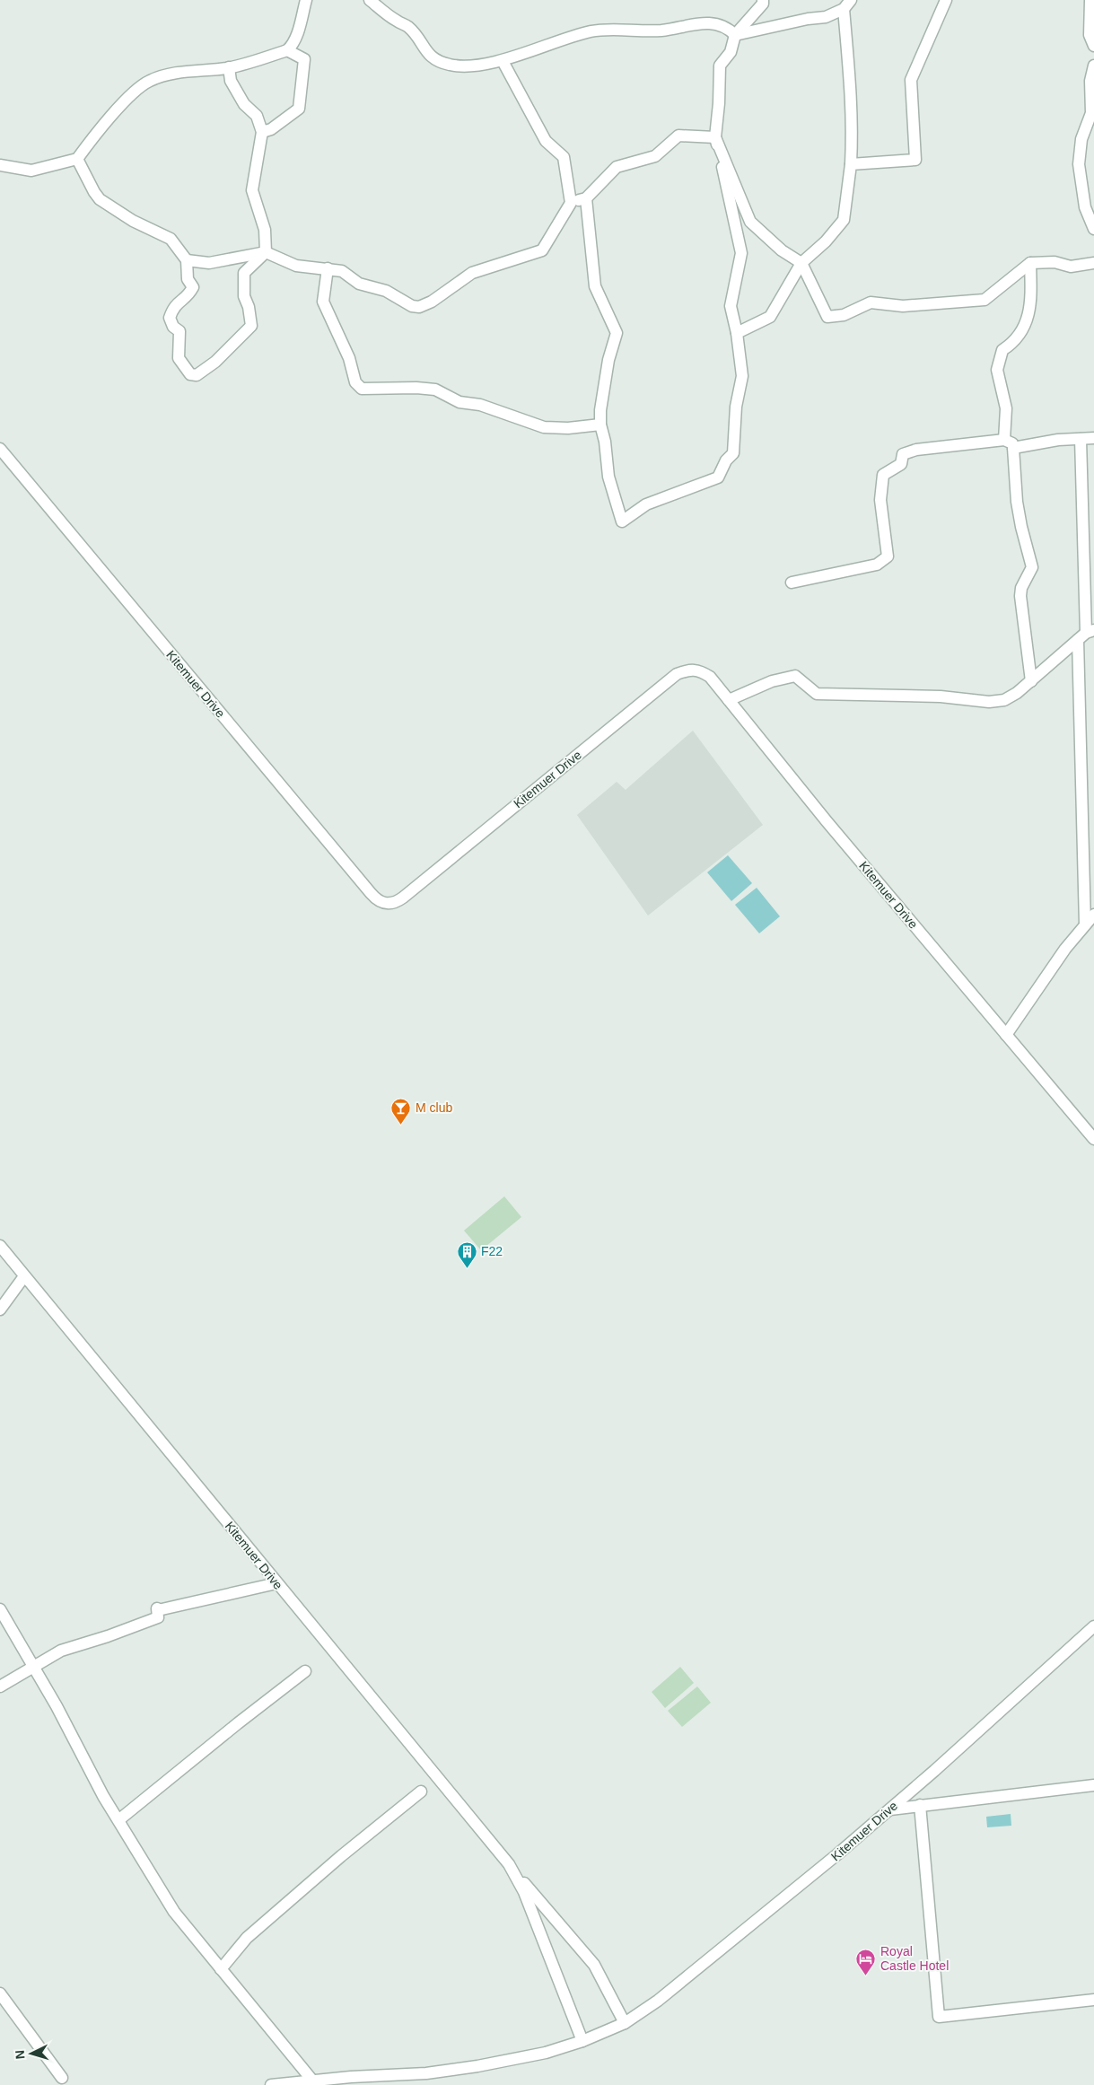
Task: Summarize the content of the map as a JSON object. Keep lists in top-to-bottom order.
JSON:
{
  "streets": {
    "street": ["Kitemuer Drive"]
  },
  "places": {
    "bar": ["M club"],
    "building": ["F22"],
    "hotel": ["Royal Castle Hotel"]
  },
  "north": "left"
}
